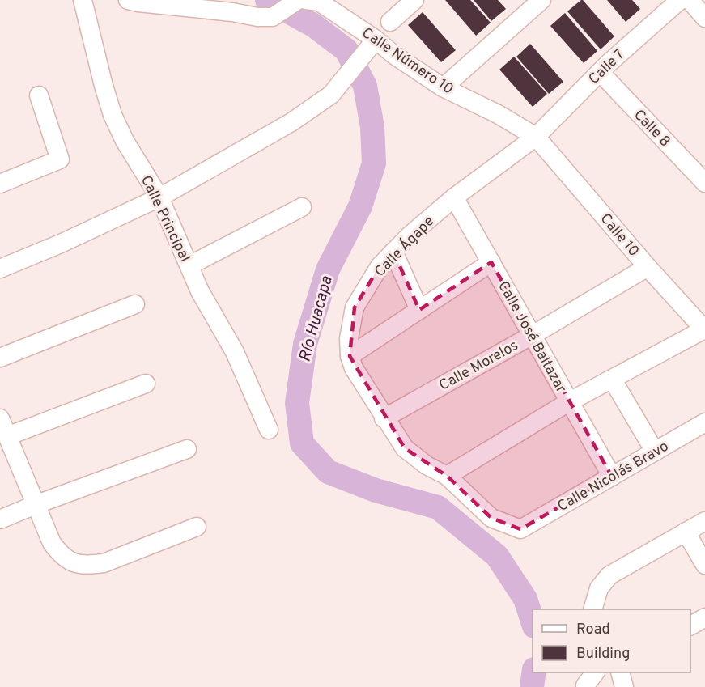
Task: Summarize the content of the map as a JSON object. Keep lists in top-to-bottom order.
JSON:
{
  "streets": {
    "street": [
      "Calle Número 10",
      "Calle 7",
      "Calle 8",
      "Calle Principal",
      "Calle 10",
      "Calle Ágape",
      "Calle José Baltazar",
      "Calle Morelos",
      "Calle Nicolás Bravo"
    ]
  },
  "crossings": [
    ["Calle Número 10", "Calle 7"],
    ["Calle Número 10", "Calle 10"],
    ["Calle Número 10", "Calle Ágape"],
    ["Calle 7", "Calle 8"],
    ["Calle 7", "Calle 10"],
    ["Calle 7", "Calle Ágape"],
    ["Calle 10", "Calle Ágape"],
    ["Calle 10", "Calle Morelos"],
    ["Calle Ágape", "Calle José Baltazar"],
    ["Calle Ágape", "Calle Morelos"],
    ["Calle Ágape", "Calle Nicolás Bravo"],
    ["Calle José Baltazar", "Calle Morelos"],
    ["Calle José Baltazar", "Calle Nicolás Bravo"]
  ],
  "water": ["Río Huacapa"],
  "legend": ["Road", "Building"]
}
